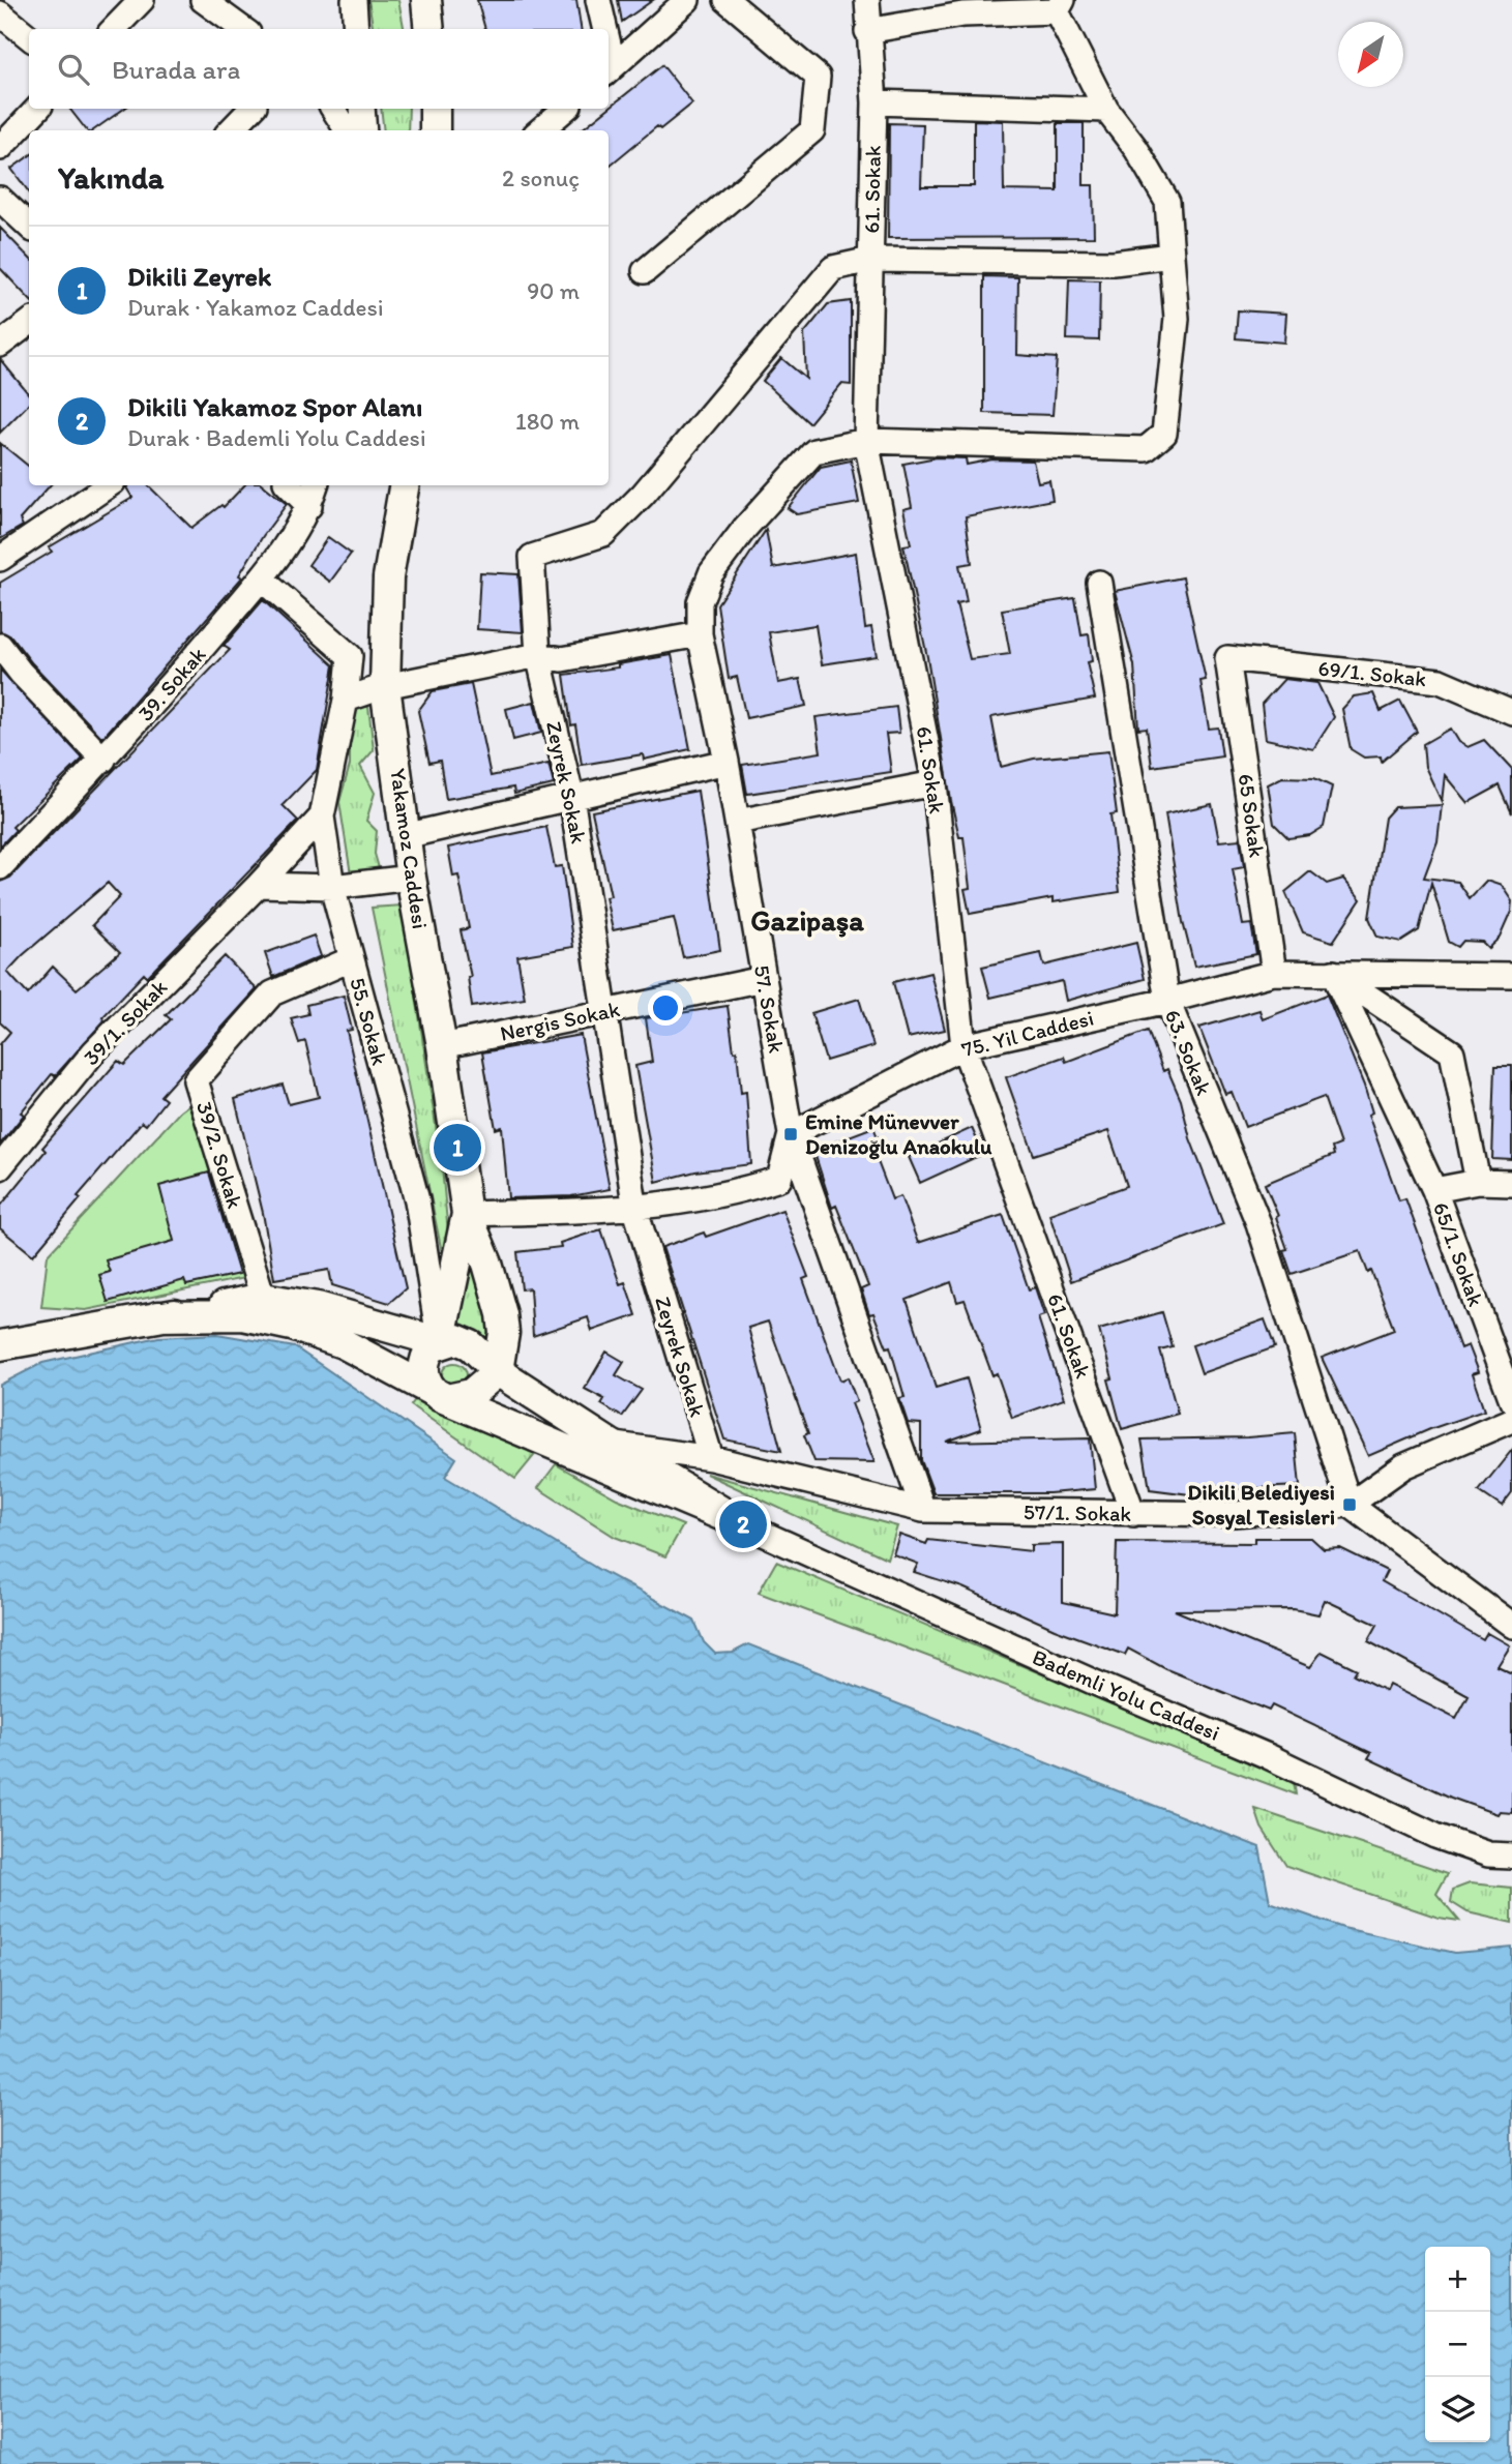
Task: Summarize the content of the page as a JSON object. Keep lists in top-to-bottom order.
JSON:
{
  "streets": {
    "main road": ["Yakamoz Caddesi"],
    "street": [
      "61. Sokak",
      "69/1. Sokak",
      "39. Sokak",
      "Zeyrek Sokak",
      "65 Sokak",
      "57. Sokak",
      "55. Sokak",
      "Nergis Sokak",
      "39/1. Sokak",
      "75. Yil Caddesi",
      "63. Sokak",
      "39/2. Sokak",
      "65/1. Sokak",
      "57/1. Sokak",
      "Bademli Yolu Caddesi"
    ]
  },
  "crossings": [
    ["61. Sokak", "Zeyrek Sokak"],
    ["61. Sokak", "57. Sokak"],
    ["61. Sokak", "75. Yil Caddesi"],
    ["61. Sokak", "57/1. Sokak"],
    ["69/1. Sokak", "65 Sokak"],
    ["39. Sokak", "55. Sokak"],
    ["Zeyrek Sokak", "Nergis Sokak"],
    ["Zeyrek Sokak", "57/1. Sokak"],
    ["65 Sokak", "75. Yil Caddesi"],
    ["Yakamoz Caddesi", "Nergis Sokak"],
    ["57. Sokak", "Nergis Sokak"],
    ["57. Sokak", "75. Yil Caddesi"],
    ["57. Sokak", "57/1. Sokak"],
    ["55. Sokak", "39/1. Sokak"],
    ["55. Sokak", "39/2. Sokak"],
    ["75. Yil Caddesi", "63. Sokak"],
    ["75. Yil Caddesi", "65/1. Sokak"],
    ["63. Sokak", "57/1. Sokak"]
  ],
  "districts": ["Gazipaşa"],
  "places": {
    "transit": ["Emine Münevver Denizoğlu Anaokulu", "Dikili Belediyesi Sosyal Tesisleri"]
  },
  "north": "bottom left",
  "page": {
    "search": "Burada ara",
    "heading": ["Yakında", "2 sonuç"],
    "list": [
      {
        "mark": "1",
        "name": "Dikili Zeyrek",
        "note": "Durak · Yakamoz Caddesi",
        "value": "90 m"
      },
      {
        "mark": "2",
        "name": "Dikili Yakamoz Spor Alanı",
        "note": "Durak · Bademli Yolu Caddesi",
        "value": "180 m"
      }
    ],
    "pins": ["1", "2"],
    "map_buttons": ["+", "−"]
  }
}
